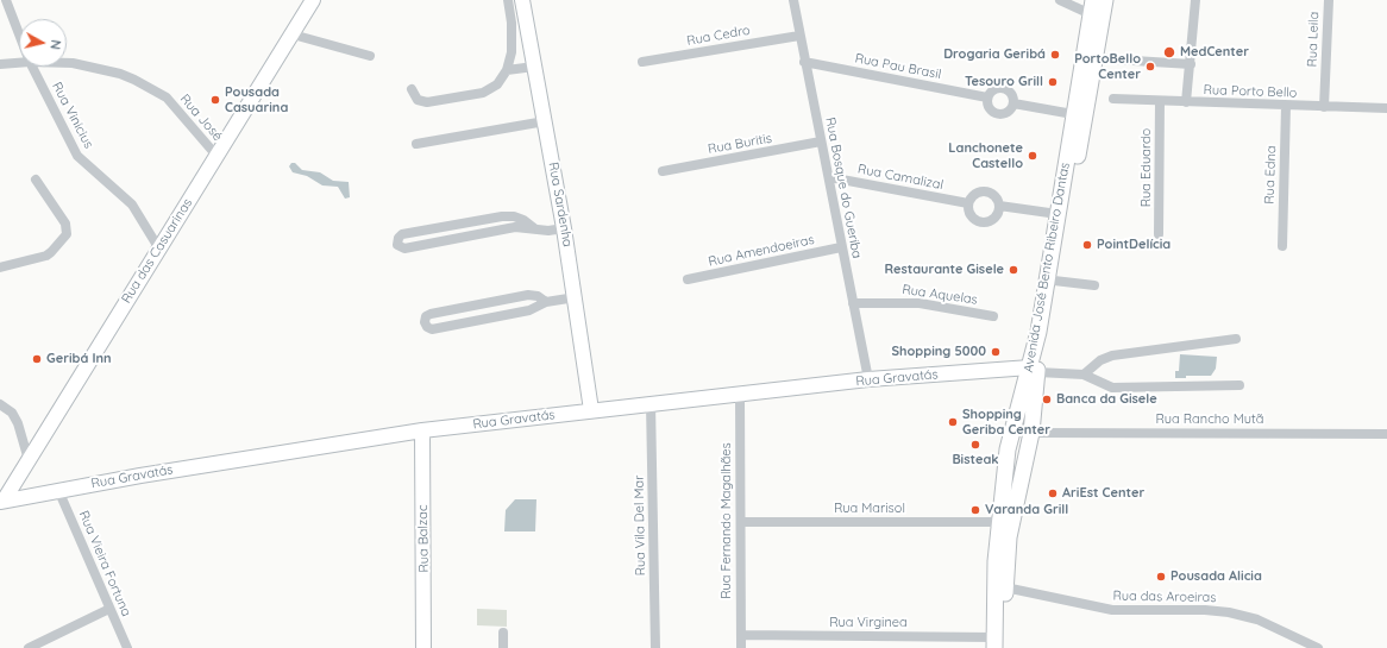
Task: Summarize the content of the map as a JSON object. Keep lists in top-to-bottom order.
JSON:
{
  "streets": {
    "main road": ["Avenida José Bento Ribeiro Dantas"],
    "street": [
      "Rua Cedro",
      "Rua Leila",
      "Rua Pau Brasil",
      "Rua Porto Bello",
      "Rua Vinicius",
      "Rua José",
      "Rua Buritis",
      "Rua Eduardo",
      "Rua Edna",
      "Rua Camalizal",
      "Rua Bosque do Gueriba",
      "Rua Sardenha",
      "Rua das Casuarinas",
      "Rua Amendoeiras",
      "Rua Aquelas",
      "Rua Gravatás",
      "Rua Rancho Mutã",
      "Rua Marisol",
      "Rua Fernando Magalhães",
      "Rua Vila Del Mar",
      "Rua Balzac",
      "Rua Vieira Fortuna",
      "Rua das Aroeiras",
      "Rua Virginea"
    ]
  },
  "crossings": [
    ["Rua Cedro", "Rua Bosque do Gueriba"],
    ["Rua Leila", "Rua Porto Bello"],
    ["Rua Pau Brasil", "Rua Bosque do Gueriba"],
    ["Rua Porto Bello", "Rua Eduardo"],
    ["Rua Porto Bello", "Rua Edna"],
    ["Rua Vinicius", "Rua das Casuarinas"],
    ["Rua José", "Rua das Casuarinas"],
    ["Rua Buritis", "Rua Bosque do Gueriba"],
    ["Rua Camalizal", "Rua Bosque do Gueriba"],
    ["Rua Bosque do Gueriba", "Rua Amendoeiras"],
    ["Rua Bosque do Gueriba", "Rua Aquelas"],
    ["Rua Bosque do Gueriba", "Rua Gravatás"],
    ["Rua Sardenha", "Rua Gravatás"],
    ["Rua das Casuarinas", "Rua Gravatás"],
    ["Avenida José Bento Ribeiro Dantas", "Rua Gravatás"],
    ["Avenida José Bento Ribeiro Dantas", "Rua Rancho Mutã"],
    ["Avenida José Bento Ribeiro Dantas", "Rua Marisol"],
    ["Avenida José Bento Ribeiro Dantas", "Rua das Aroeiras"],
    ["Avenida José Bento Ribeiro Dantas", "Rua Virginea"],
    ["Rua Gravatás", "Rua Fernando Magalhães"],
    ["Rua Gravatás", "Rua Vila Del Mar"],
    ["Rua Gravatás", "Rua Balzac"],
    ["Rua Gravatás", "Rua Vieira Fortuna"],
    ["Rua Marisol", "Rua Fernando Magalhães"],
    ["Rua Fernando Magalhães", "Rua Virginea"]
  ],
  "places": [
    "MedCenter",
    "Drogaria Geribá",
    "PortoBello Center",
    "Tesouro Grill",
    "Pousada Casuarina",
    "Lanchonete Castello",
    "PointDelícia",
    "Restaurante Gisele",
    "Shopping 5000",
    "Geribá Inn",
    "Banca da Gisele",
    "Shopping Geriba Center",
    "Bisteak",
    "AriEst Center",
    "Varanda Grill",
    "Pousada Alicia"
  ],
  "north": "right"
}
